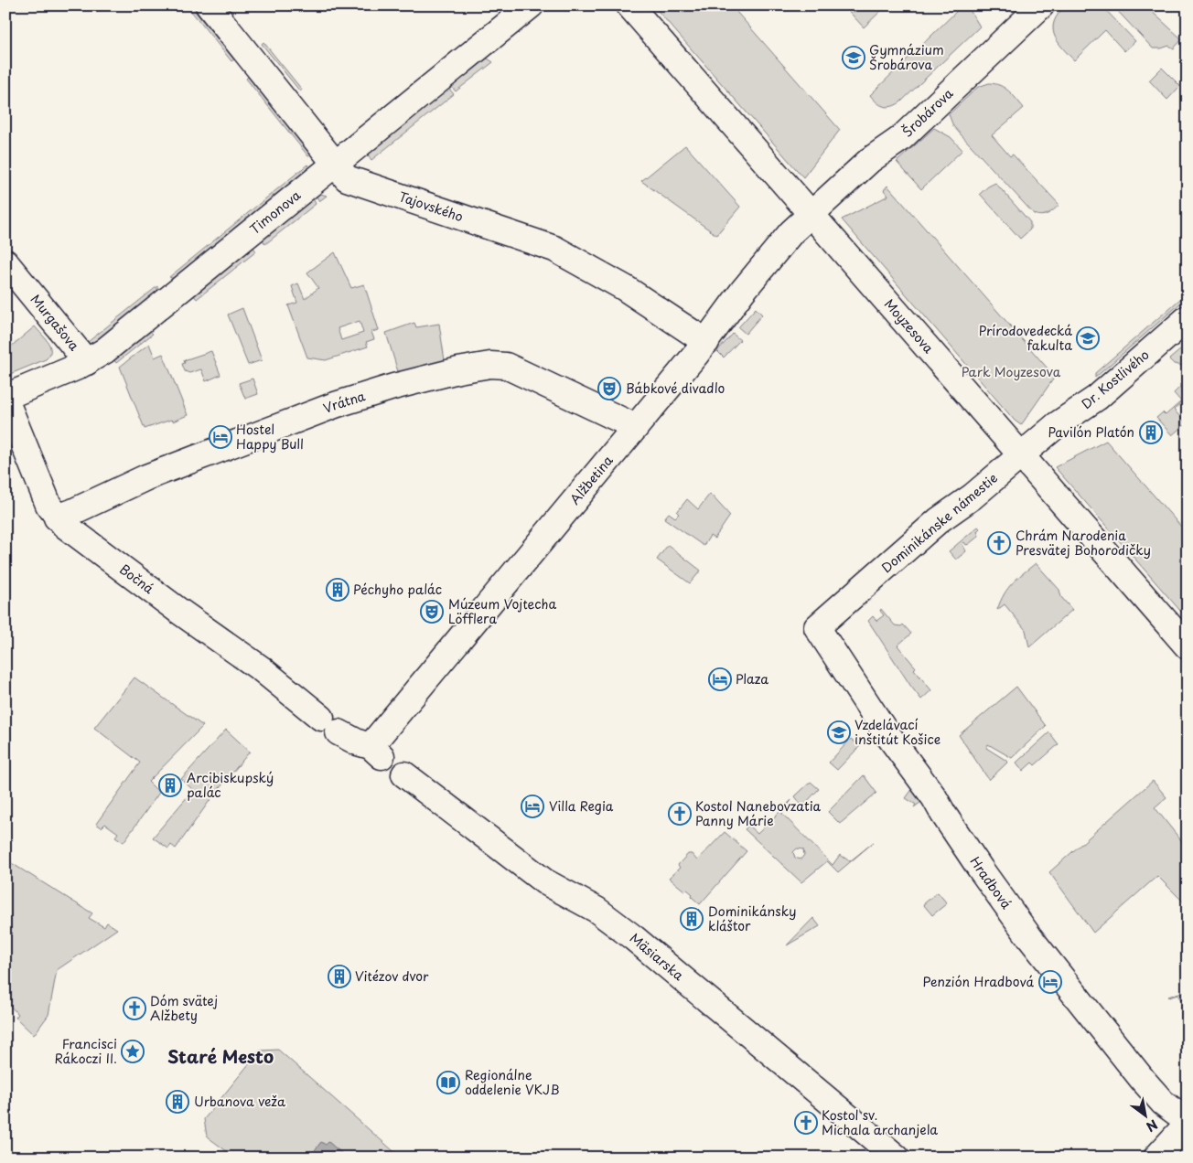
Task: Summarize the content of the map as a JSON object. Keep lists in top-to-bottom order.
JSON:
{
  "streets": {
    "street": [
      "Šrobárova",
      "Tajovského",
      "Timonova",
      "Murgašova",
      "Moyzesova",
      "Dr. Kostlivého",
      "Vrátna",
      "Alžbetina",
      "Dominikánske námestie",
      "Bočná",
      "Hradbová",
      "Mäsiarska"
    ]
  },
  "crossings": [
    ["Šrobárova", "Moyzesova"],
    ["Šrobárova", "Alžbetina"],
    ["Tajovského", "Timonova"],
    ["Tajovského", "Alžbetina"],
    ["Timonova", "Murgašova"],
    ["Timonova", "Bočná"],
    ["Moyzesova", "Dr. Kostlivého"],
    ["Moyzesova", "Alžbetina"],
    ["Moyzesova", "Dominikánske námestie"],
    ["Dr. Kostlivého", "Dominikánske námestie"],
    ["Vrátna", "Alžbetina"],
    ["Vrátna", "Bočná"],
    ["Alžbetina", "Bočná"],
    ["Dominikánske námestie", "Hradbová"]
  ],
  "districts": ["Staré Mesto"],
  "parks": ["Park Moyzesova"],
  "places": {
    "school or university": ["Gymnázium Šrobárova", "Prírodovedecká fakulta", "Vzdelávací inštitút Košice"],
    "theatre": ["Bábkové divadlo", "Múzeum Vojtecha Löfflera"],
    "building": [
      "Pavilón Platón",
      "Péchyho palác",
      "Arcibiskupský palác",
      "Dominikánsky kláštor",
      "Vitézov dvor",
      "Urbanova veža"
    ],
    "hotel": [
      "Hostel Happy Bull",
      "Plaza",
      "Villa Regia",
      "Penzión Hradbová"
    ],
    "church": [
      "Chrám Narodenia Presvätej Bohorodičky",
      "Kostol Nanebovzatia Panny Márie",
      "Dóm svätej Alžbety",
      "Kostol sv. Michala archanjela"
    ],
    "place": ["Francisci Rákoczi II."],
    "library": ["Regionálne oddelenie VKJB"]
  },
  "north": "bottom right"
}
